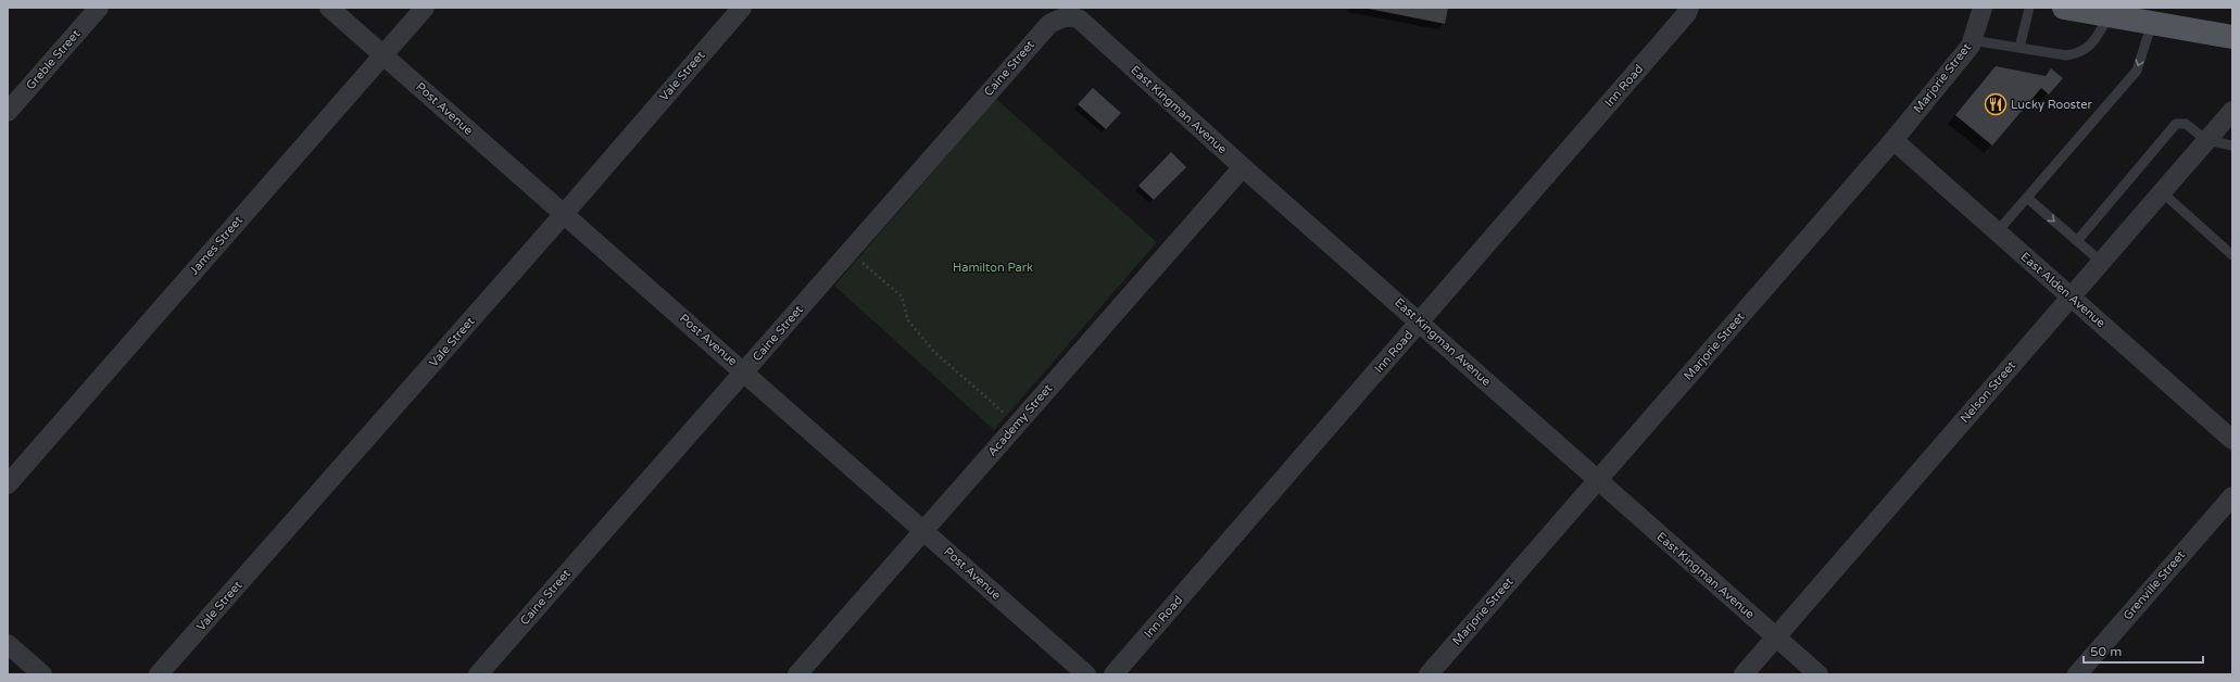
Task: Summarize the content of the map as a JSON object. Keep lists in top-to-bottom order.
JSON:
{
  "streets": {
    "street": [
      "Greble Street",
      "Caine Street",
      "Vale Street",
      "Marjorie Street",
      "Inn Road",
      "Post Avenue",
      "East Kingman Avenue",
      "James Street",
      "East Alden Avenue",
      "Nelson Street",
      "Academy Street",
      "Grenville Street"
    ]
  },
  "crossings": [
    ["Caine Street", "Post Avenue"],
    ["Caine Street", "East Kingman Avenue"],
    ["Vale Street", "Post Avenue"],
    ["Marjorie Street", "East Kingman Avenue"],
    ["Marjorie Street", "East Alden Avenue"],
    ["Inn Road", "East Kingman Avenue"],
    ["Post Avenue", "James Street"],
    ["Post Avenue", "Academy Street"],
    ["East Kingman Avenue", "Nelson Street"],
    ["East Kingman Avenue", "Academy Street"],
    ["East Alden Avenue", "Nelson Street"]
  ],
  "parks": ["Hamilton Park"],
  "places": {
    "restaurant": ["Lucky Rooster"]
  },
  "scale_bar": "50 m"
}
